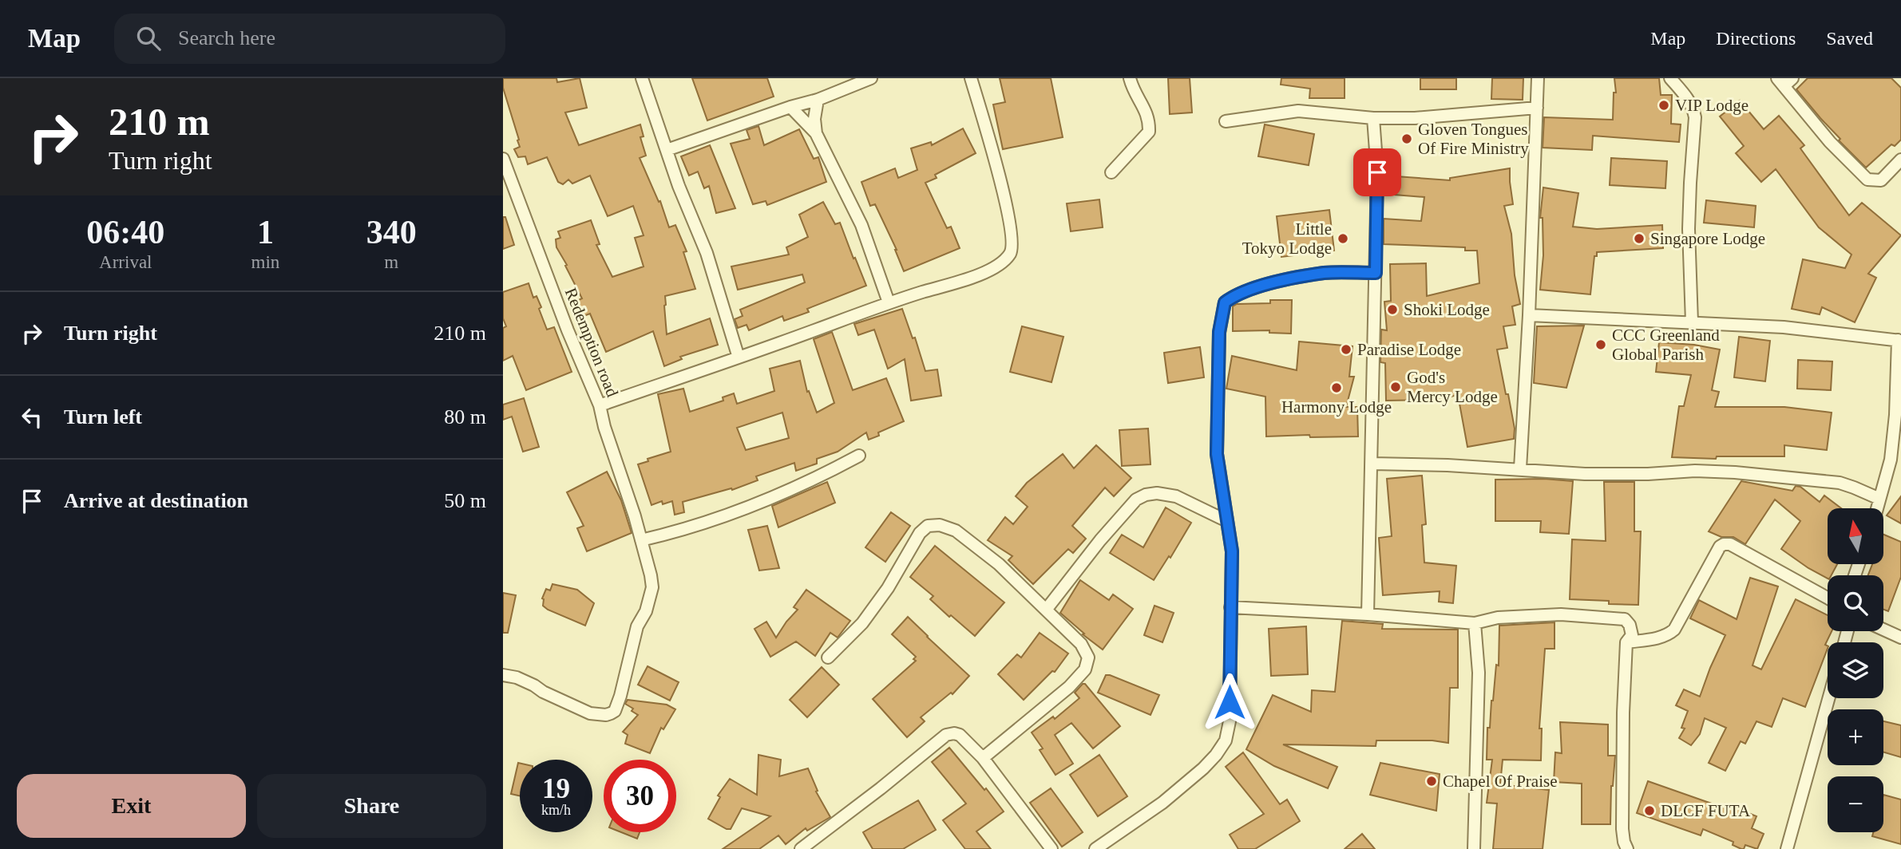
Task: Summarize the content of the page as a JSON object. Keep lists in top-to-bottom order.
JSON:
{
  "streets": {
    "street": ["Redemption road"]
  },
  "places": [
    "VIP Lodge",
    "Gloven Tongues Of Fire Ministry",
    "Little Tokyo Lodge",
    "Singapore Lodge",
    "Shoki Lodge",
    "CCC Greenland Global Parish",
    "Paradise Lodge",
    "God's Mercy Lodge",
    "Harmony Lodge",
    "Chapel Of Praise",
    "DLCF FUTA"
  ],
  "north": "top",
  "page": {
    "header": "Map",
    "search": "Search here",
    "nav": ["Map", "Directions", "Saved"],
    "turn": ["210 m", "Turn right"],
    "eta": [
      "06:40",
      "Arrival",
      "1",
      "min",
      "340",
      "m"
    ],
    "list": [
      {
        "name": "Turn right",
        "value": "210 m"
      },
      {
        "name": "Turn left",
        "value": "80 m"
      },
      {
        "name": "Arrive at destination",
        "value": "50 m"
      }
    ],
    "map_buttons": ["+", "−"],
    "speed": "19 km/h",
    "limit": "30",
    "buttons": ["Exit", "Share"]
  }
}
